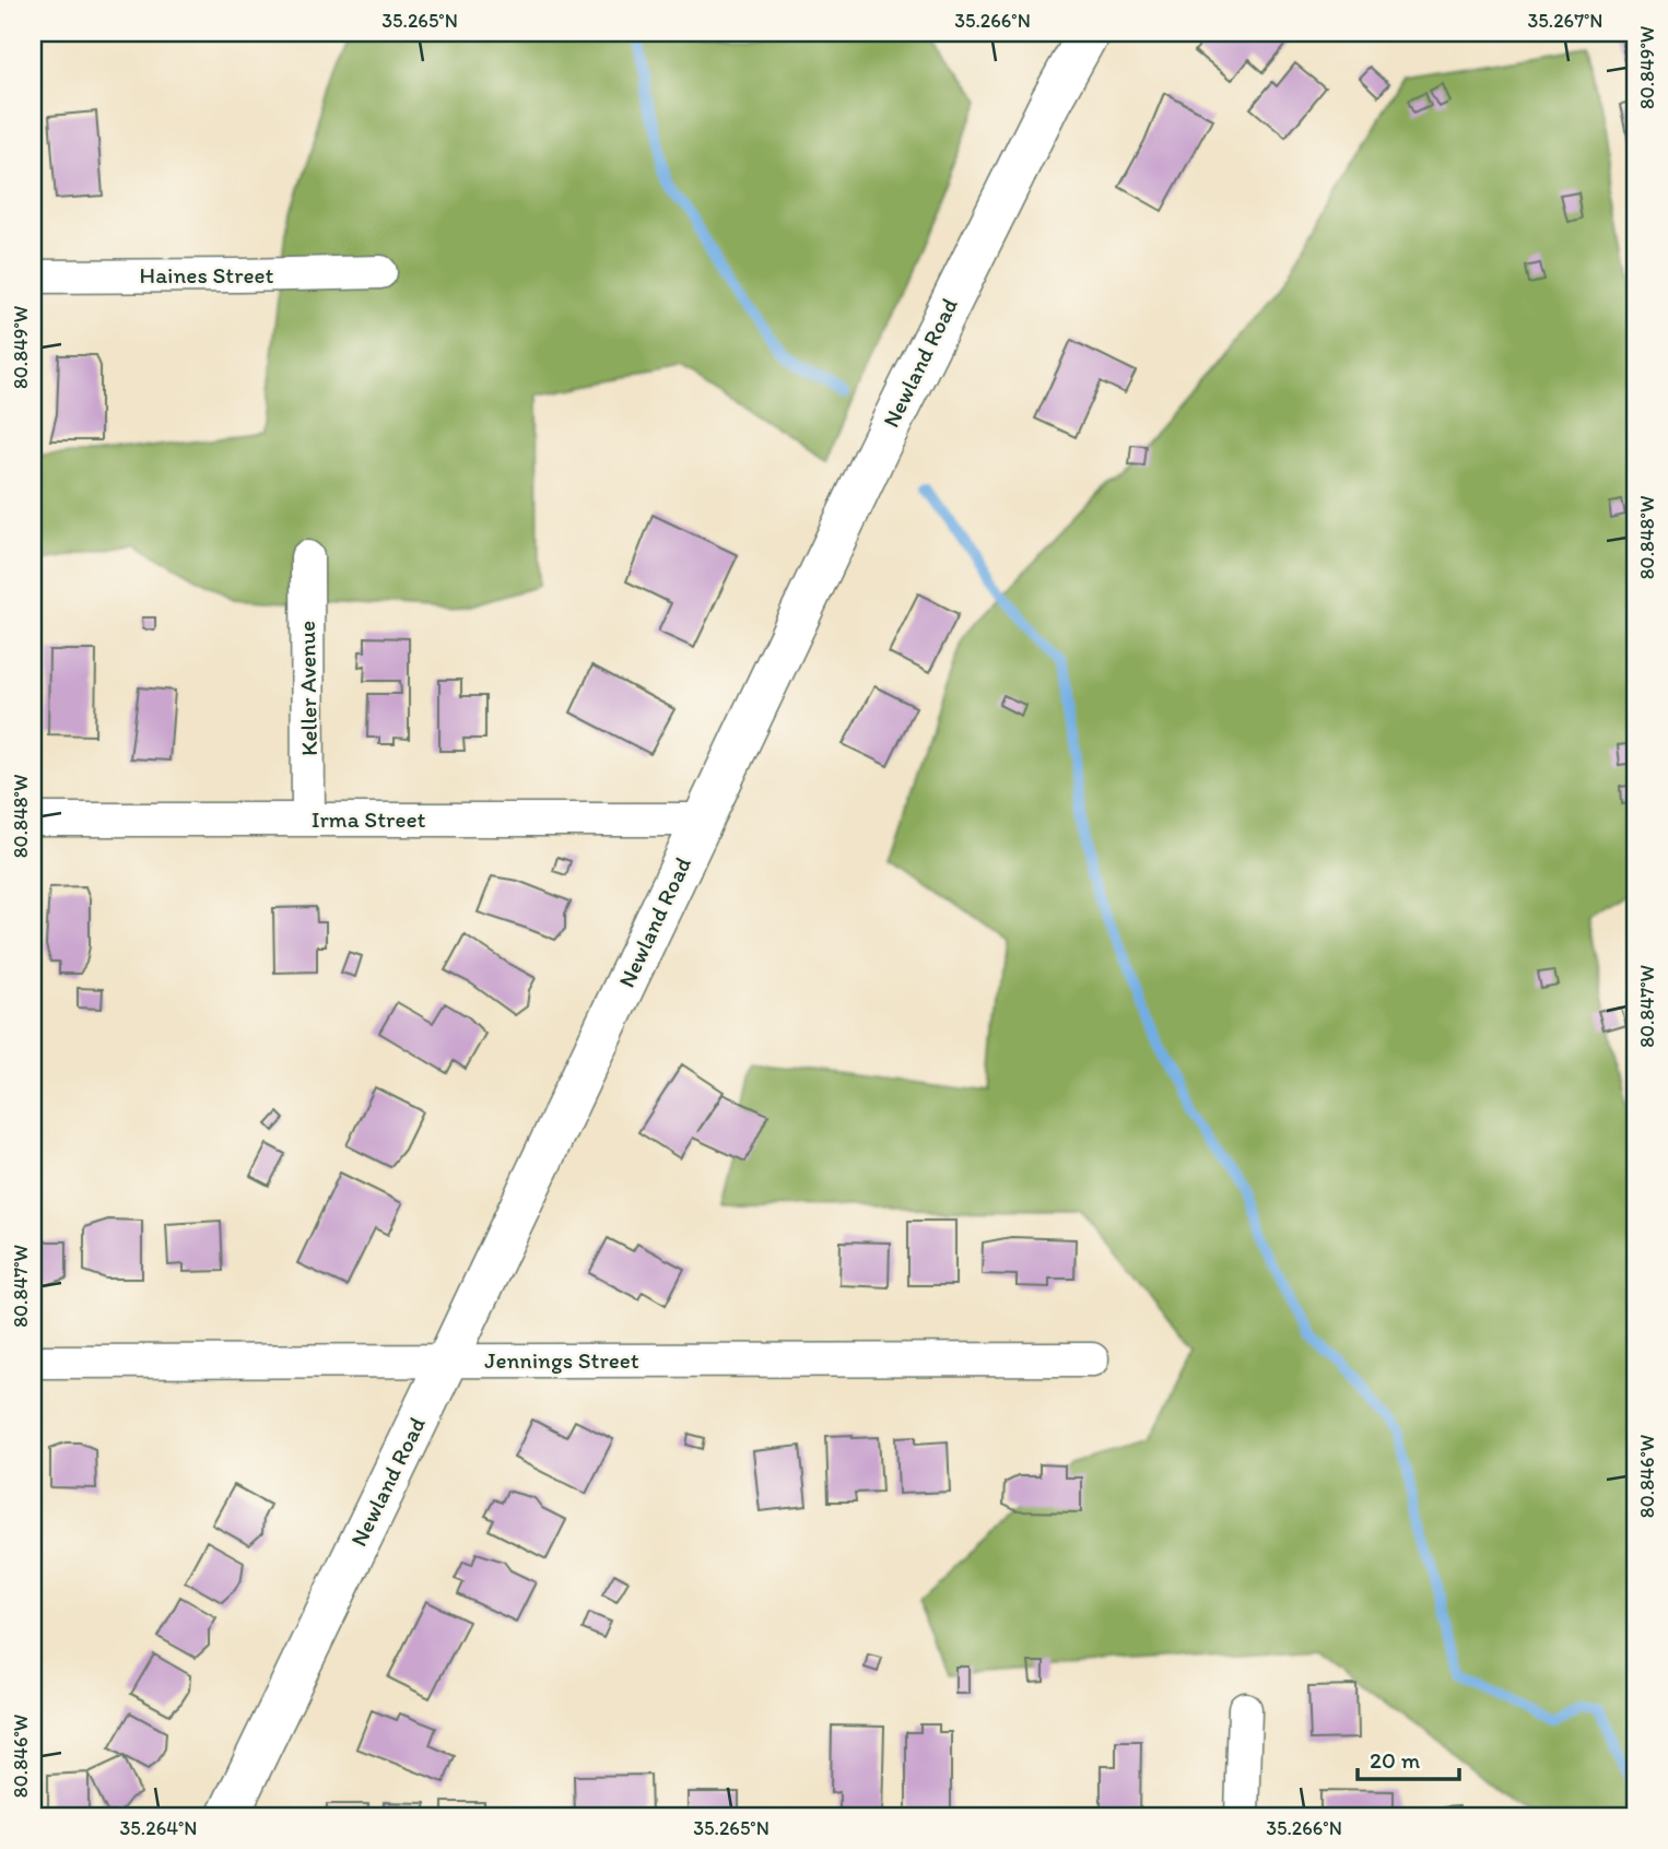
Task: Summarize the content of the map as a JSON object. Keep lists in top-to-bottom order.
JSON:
{
  "streets": {
    "street": [
      "Haines Street",
      "Newland Road",
      "Keller Avenue",
      "Irma Street",
      "Jennings Street"
    ]
  },
  "crossings": [
    ["Newland Road", "Irma Street"],
    ["Newland Road", "Jennings Street"],
    ["Keller Avenue", "Irma Street"]
  ],
  "scale_bar": "20 m",
  "coordinates": [
    "35.265°N",
    "35.266°N",
    "35.267°N",
    "80.849°W",
    "80.848°W",
    "80.847°W",
    "80.846°W",
    "35.264°N"
  ]
}
